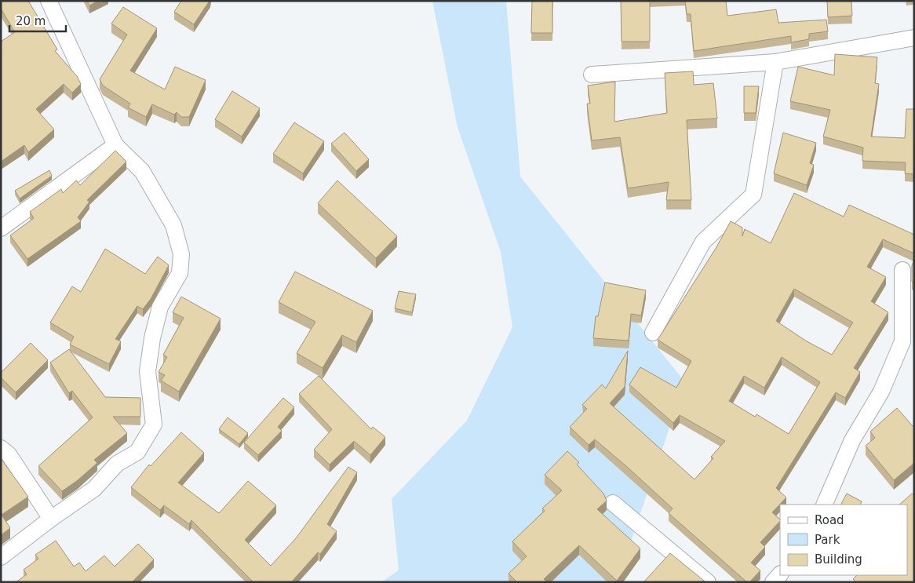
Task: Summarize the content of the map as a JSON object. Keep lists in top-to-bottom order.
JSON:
{
  "legend": ["Road", "Park", "Building"],
  "scale_bar": "20 m"
}
